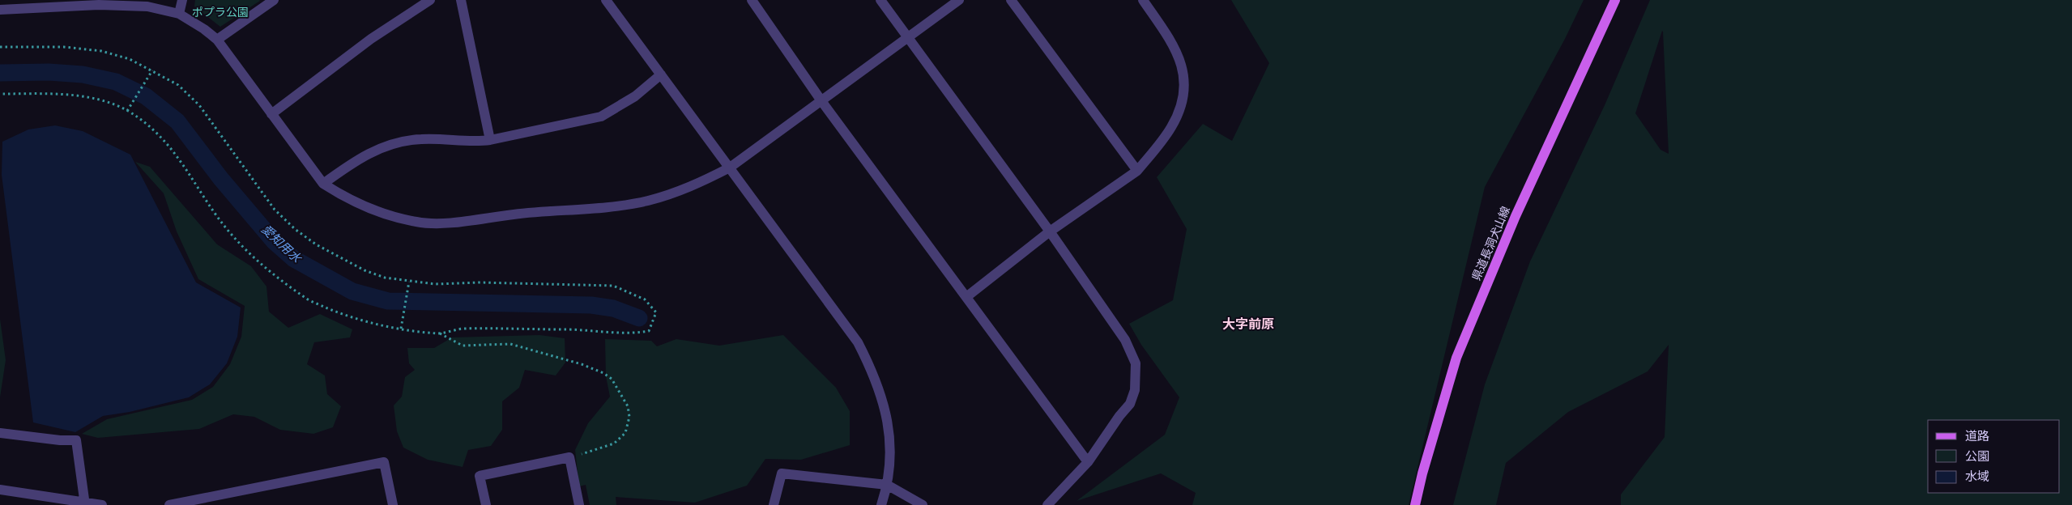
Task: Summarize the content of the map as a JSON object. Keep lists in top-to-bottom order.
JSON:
{
  "streets": {
    "main road": ["県道長洞犬山線"]
  },
  "districts": ["大字前原"],
  "water": ["愛知用水"],
  "parks": ["ポプラ公園"],
  "legend": ["道路", "公園", "水域"]
}
